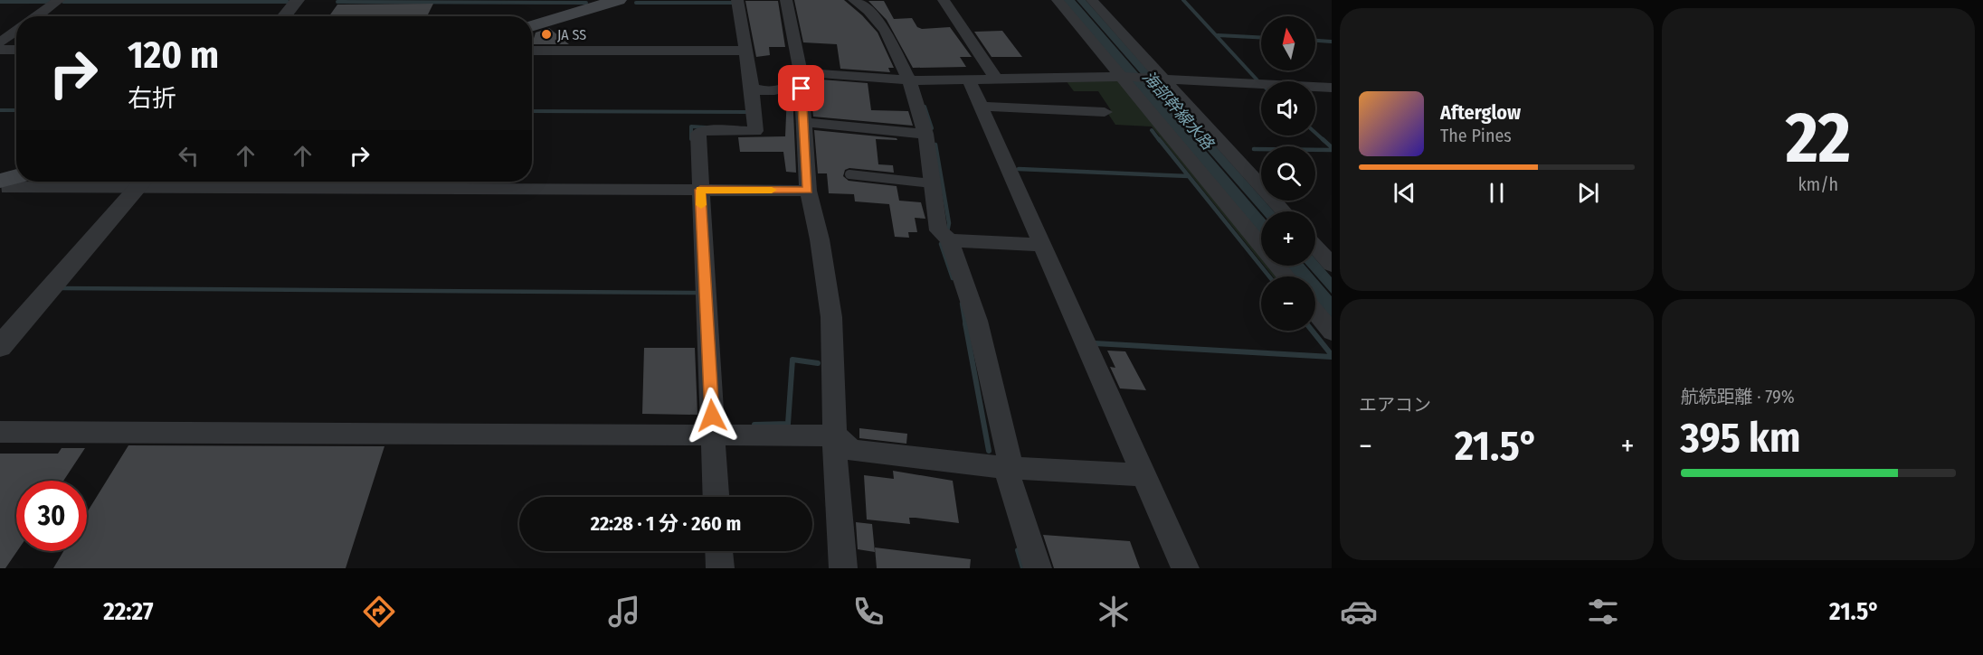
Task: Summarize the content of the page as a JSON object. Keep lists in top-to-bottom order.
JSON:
{
  "water": ["海部幹線水路"],
  "places": ["JA SS"],
  "north": "top",
  "page": {
    "tile": [
      ["22", "km/h"],
      "エアコン",
      ["航続距離 · 79%", "395 km"]
    ],
    "map_buttons": ["+", "−"],
    "turn": ["120 m", "右折"],
    "song": ["Afterglow", "The Pines"],
    "heat": ["−", "21.5°", "+"],
    "limit": "30",
    "trip": "22:28 · 1 分 · 260 m",
    "tabs": ["22:27", "21.5°"]
  }
}
